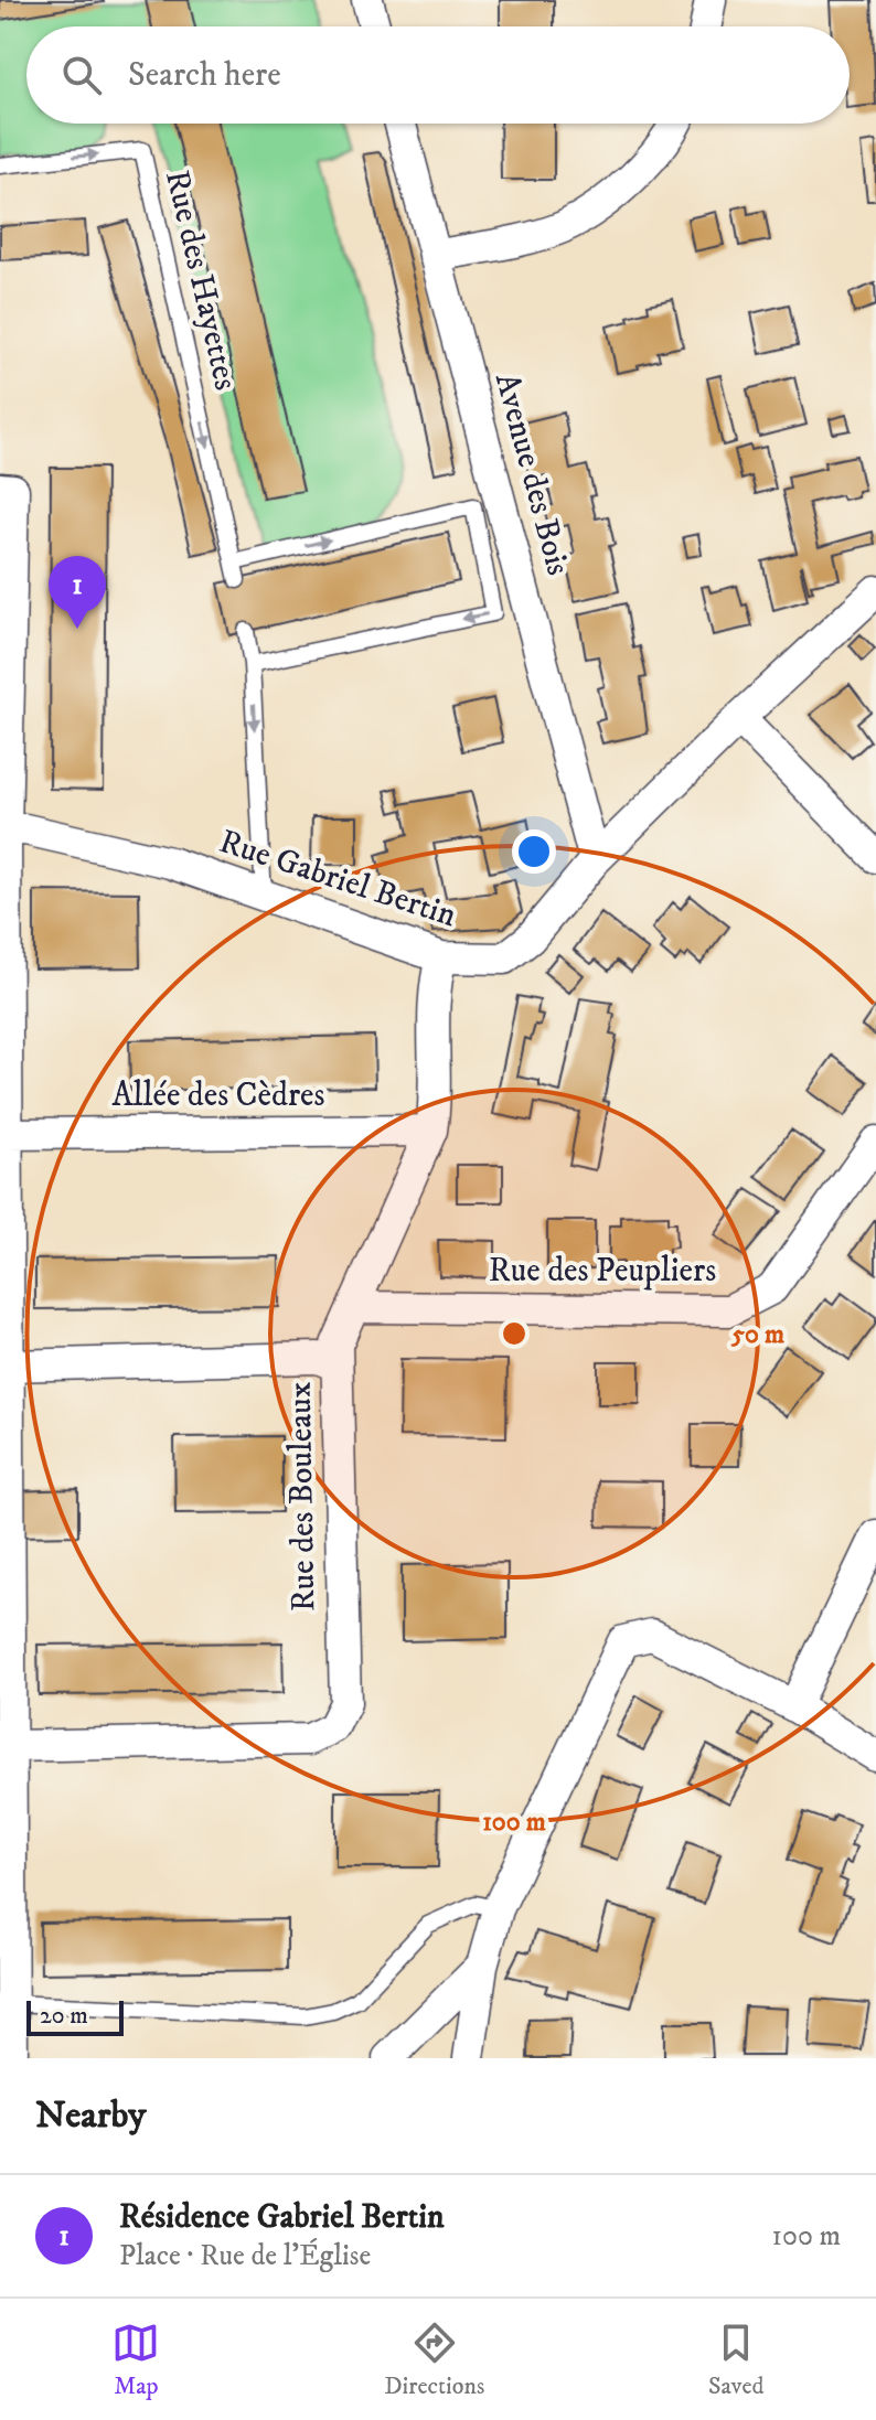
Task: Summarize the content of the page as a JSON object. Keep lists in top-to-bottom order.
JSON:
{
  "streets": {
    "street": [
      "Avenue des Bois",
      "Rue Gabriel Bertin",
      "Allée des Cèdres",
      "Rue des Peupliers",
      "Rue des Bouleaux"
    ],
    "lane": ["Rue des Hayettes"]
  },
  "crossings": [
    ["Avenue des Bois", "Rue Gabriel Bertin"],
    ["Rue Gabriel Bertin", "Rue des Bouleaux"],
    ["Allée des Cèdres", "Rue des Bouleaux"],
    ["Rue des Peupliers", "Rue des Bouleaux"]
  ],
  "one_way": ["Rue des Hayettes"],
  "scale_bar": "20 m",
  "page": {
    "search": "Search here",
    "pins": "1",
    "scale": "20 m",
    "heading": "Nearby",
    "list": [
      {
        "mark": "1",
        "name": "Résidence Gabriel Bertin",
        "note": "Place · Rue de l'Église",
        "value": "100 m"
      }
    ],
    "nav": ["Map", "Directions", "Saved"]
  },
  "rings": ["50 m", "100 m"]
}
